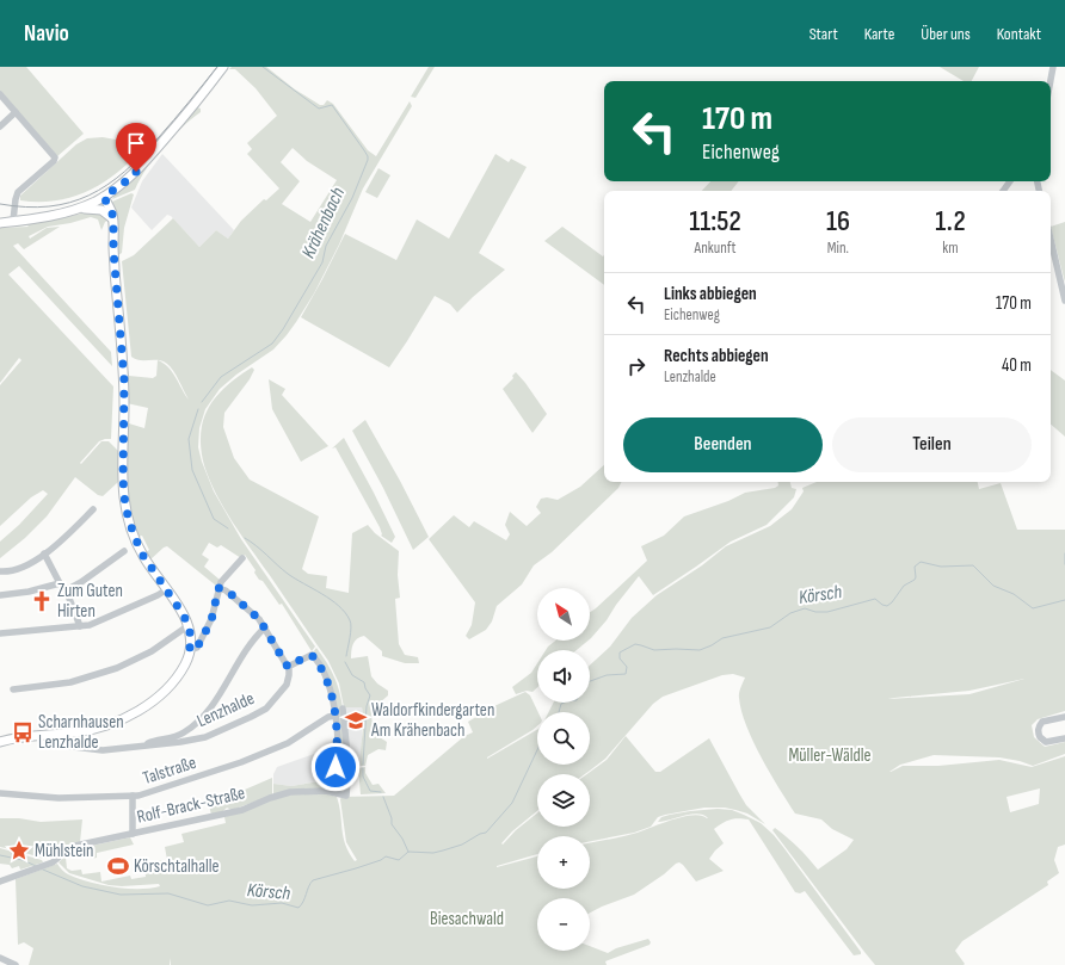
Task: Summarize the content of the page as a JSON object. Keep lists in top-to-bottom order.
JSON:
{
  "streets": {
    "street": ["Lenzhalde", "Talstraße", "Rolf-Brack-Straße"]
  },
  "water": ["Krähenbach", "Körsch"],
  "parks": ["Müller-Wäldle", "Biesachwald"],
  "places": {
    "church": ["Zum Guten Hirten"],
    "school or university": ["Waldorfkindergarten Am Krähenbach"],
    "bus stop": ["Scharnhausen Lenzhalde"],
    "place": ["Mühlstein"],
    "sports": ["Körschtalhalle"]
  },
  "north": "top left",
  "page": {
    "header": "Navio",
    "nav": [
      "Start",
      "Karte",
      "Über uns",
      "Kontakt"
    ],
    "turn": ["170 m", "Eichenweg"],
    "eta": [
      "11:52",
      "Ankunft",
      "16",
      "Min.",
      "1.2",
      "km"
    ],
    "list": [
      {
        "name": "Links abbiegen",
        "note": "Eichenweg",
        "value": "170 m"
      },
      {
        "name": "Rechts abbiegen",
        "note": "Lenzhalde",
        "value": "40 m"
      }
    ],
    "buttons": ["Beenden", "Teilen"],
    "map_buttons": ["+", "−"]
  }
}
